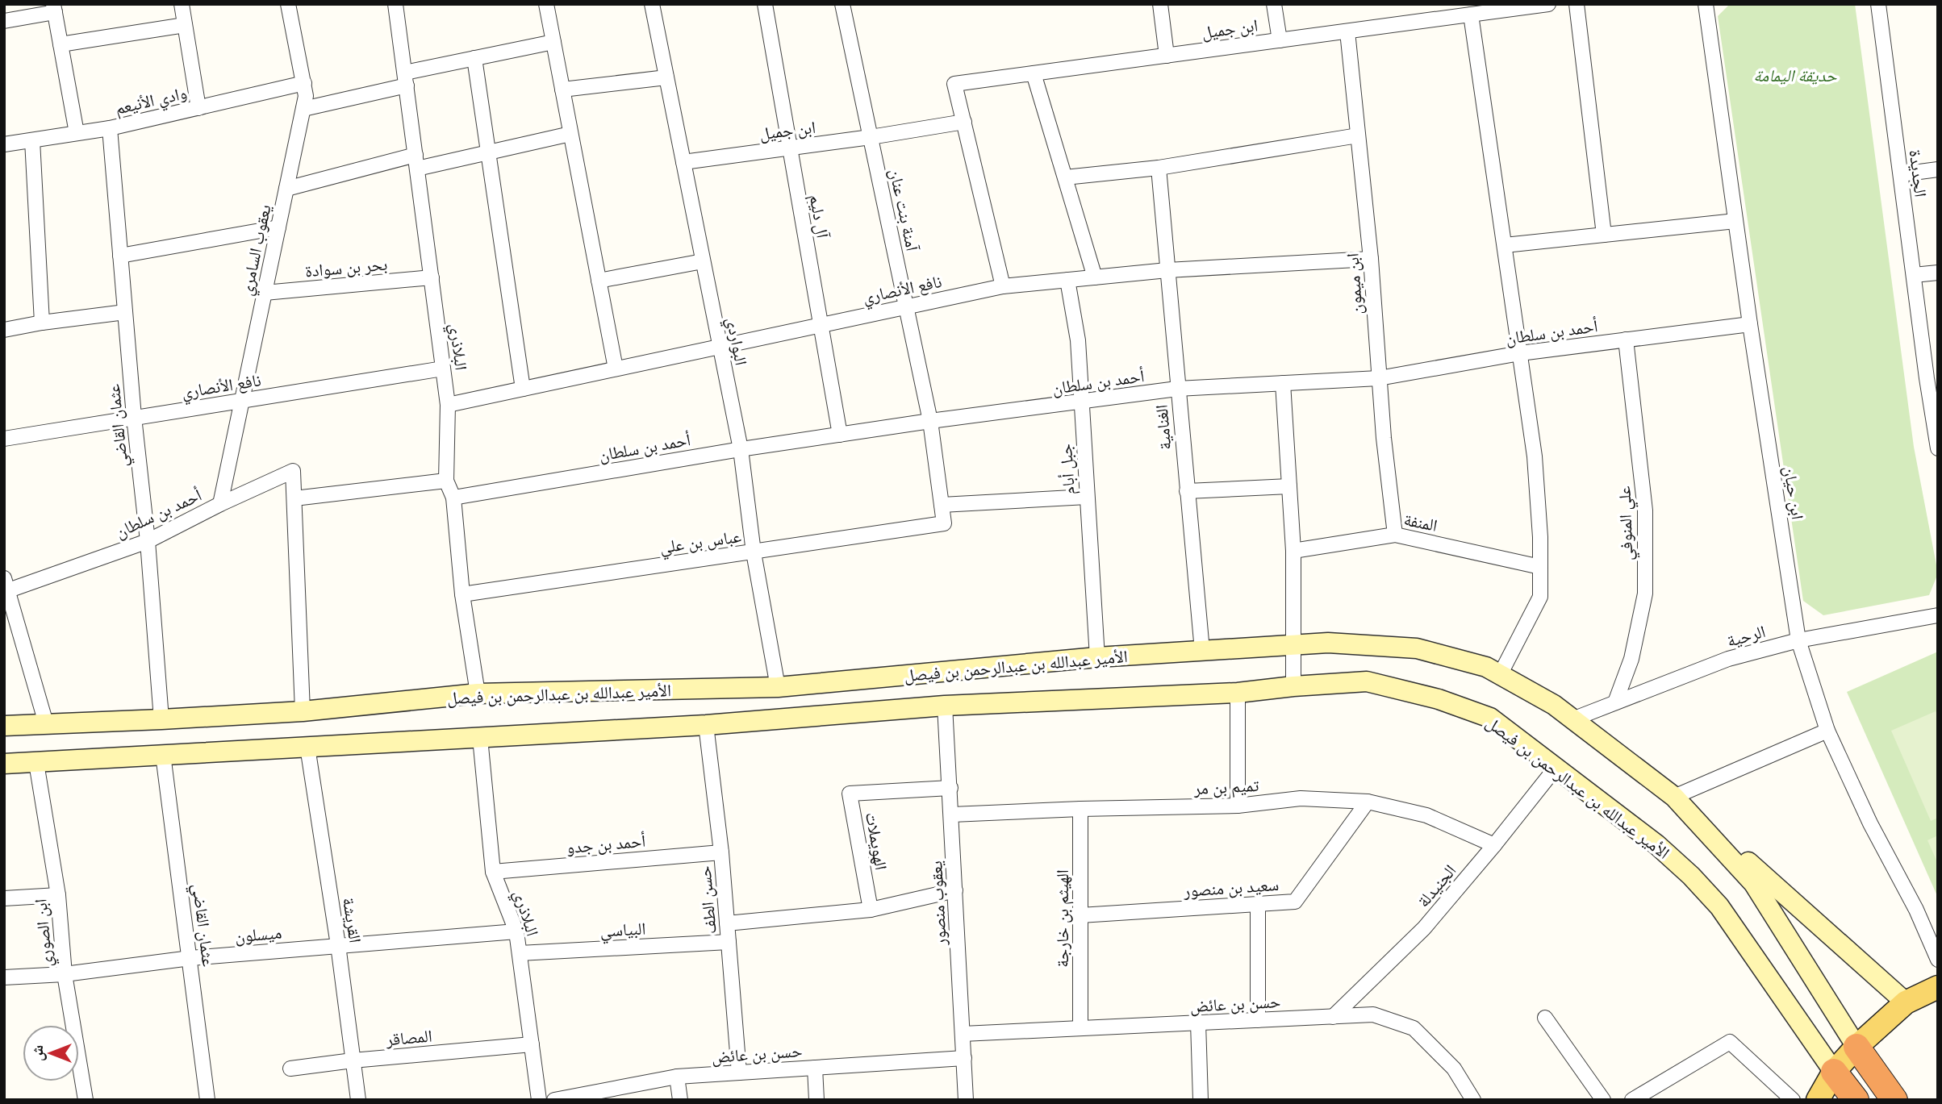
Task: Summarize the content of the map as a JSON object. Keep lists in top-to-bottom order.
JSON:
{
  "streets": {
    "main road": ["الأمير عبدالله بن عبدالرحمن بن فيصل"],
    "street": [
      "ابن جميل",
      "وادي الأنيعم",
      "الجديدة",
      "آمنة بنت عنان",
      "آل دليم",
      "يعقوب السامري",
      "بحر بن سوادة",
      "ابن ميمون",
      "نافع الأنصاري",
      "أحمد بن سلطان",
      "البواردي",
      "البلاذري",
      "عثمان القاضي",
      "الغنامية",
      "جبل أبام",
      "ابن حيان",
      "المنفة",
      "علي المنوفي",
      "عباس بن علي",
      "الرحية",
      "تميم بن مر",
      "الهويملات",
      "أحمد بن جدو",
      "الجنيدلة",
      "سعيد بن منصور",
      "حسن الطف",
      "يعقوب منصور",
      "الهيثم بن خارجة",
      "القريشة",
      "البياسي",
      "ابن الصوري",
      "ميسلون",
      "حسن بن عائض",
      "المصاقر"
    ]
  },
  "crossings": [
    ["ابن جميل", "آمنة بنت عنان"],
    ["ابن جميل", "آل دليم"],
    ["ابن جميل", "ابن ميمون"],
    ["ابن جميل", "نافع الأنصاري"],
    ["ابن جميل", "البواردي"],
    ["وادي الأنيعم", "يعقوب السامري"],
    ["وادي الأنيعم", "عثمان القاضي"],
    ["آمنة بنت عنان", "نافع الأنصاري"],
    ["آمنة بنت عنان", "أحمد بن سلطان"],
    ["آمنة بنت عنان", "عباس بن علي"],
    ["آل دليم", "نافع الأنصاري"],
    ["آل دليم", "أحمد بن سلطان"],
    ["يعقوب السامري", "بحر بن سوادة"],
    ["يعقوب السامري", "نافع الأنصاري"],
    ["يعقوب السامري", "أحمد بن سلطان"],
    ["بحر بن سوادة", "البلاذري"],
    ["ابن ميمون", "نافع الأنصاري"],
    ["ابن ميمون", "أحمد بن سلطان"],
    ["ابن ميمون", "المنفة"],
    ["نافع الأنصاري", "البواردي"],
    ["نافع الأنصاري", "البلاذري"],
    ["نافع الأنصاري", "عثمان القاضي"],
    ["نافع الأنصاري", "الغنامية"],
    ["نافع الأنصاري", "جبل أبام"],
    ["أحمد بن سلطان", "البواردي"],
    ["أحمد بن سلطان", "البلاذري"],
    ["أحمد بن سلطان", "عثمان القاضي"],
    ["أحمد بن سلطان", "الغنامية"],
    ["أحمد بن سلطان", "جبل أبام"],
    ["أحمد بن سلطان", "ابن حيان"],
    ["أحمد بن سلطان", "علي المنوفي"],
    ["البواردي", "عباس بن علي"],
    ["البواردي", "الأمير عبدالله بن عبدالرحمن بن فيصل"],
    ["البلاذري", "عباس بن علي"],
    ["البلاذري", "الأمير عبدالله بن عبدالرحمن بن فيصل"],
    ["البلاذري", "أحمد بن جدو"],
    ["البلاذري", "البياسي"],
    ["البلاذري", "ميسلون"],
    ["البلاذري", "المصاقر"],
    ["عثمان القاضي", "الأمير عبدالله بن عبدالرحمن بن فيصل"],
    ["عثمان القاضي", "ميسلون"],
    ["الغنامية", "الأمير عبدالله بن عبدالرحمن بن فيصل"],
    ["جبل أبام", "الأمير عبدالله بن عبدالرحمن بن فيصل"],
    ["ابن حيان", "الرحية"],
    ["علي المنوفي", "الرحية"],
    ["الرحية", "الأمير عبدالله بن عبدالرحمن بن فيصل"],
    ["الأمير عبدالله بن عبدالرحمن بن فيصل", "الجنيدلة"],
    ["الأمير عبدالله بن عبدالرحمن بن فيصل", "حسن الطف"],
    ["الأمير عبدالله بن عبدالرحمن بن فيصل", "يعقوب منصور"],
    ["الأمير عبدالله بن عبدالرحمن بن فيصل", "القريشة"],
    ["الأمير عبدالله بن عبدالرحمن بن فيصل", "ابن الصوري"],
    ["تميم بن مر", "الجنيدلة"],
    ["تميم بن مر", "سعيد بن منصور"],
    ["تميم بن مر", "يعقوب منصور"],
    ["تميم بن مر", "الهيثم بن خارجة"],
    ["الهويملات", "يعقوب منصور"],
    ["أحمد بن جدو", "حسن الطف"],
    ["الجنيدلة", "حسن بن عائض"],
    ["سعيد بن منصور", "الهيثم بن خارجة"],
    ["حسن الطف", "البياسي"],
    ["حسن الطف", "حسن بن عائض"],
    ["يعقوب منصور", "حسن بن عائض"],
    ["الهيثم بن خارجة", "حسن بن عائض"],
    ["القريشة", "ميسلون"],
    ["القريشة", "المصاقر"],
    ["ابن الصوري", "ميسلون"]
  ],
  "parks": ["حديقة اليمامة"],
  "north": "left"
}
